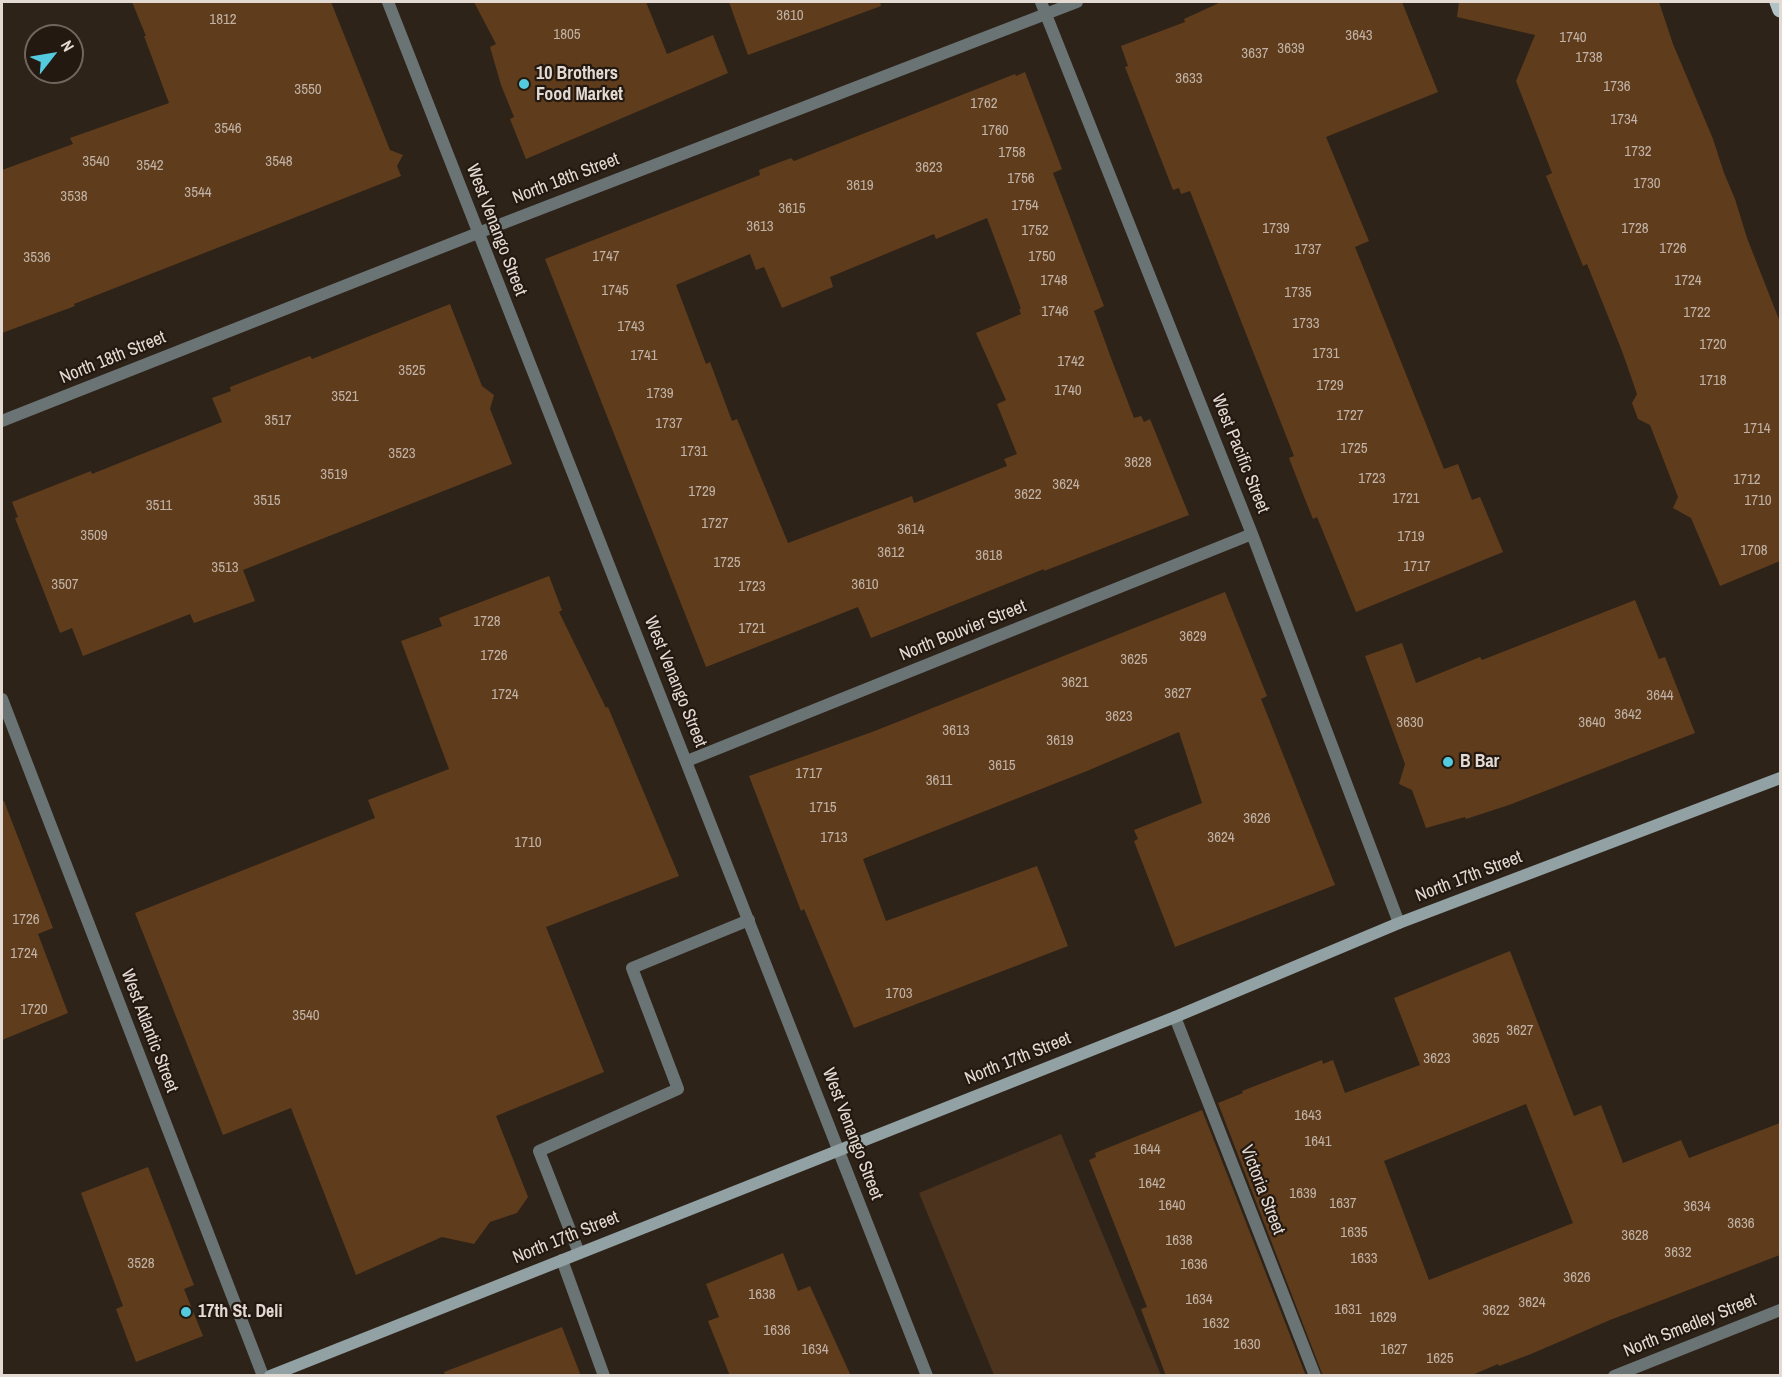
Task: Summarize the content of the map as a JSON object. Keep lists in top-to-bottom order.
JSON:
{
  "streets": {
    "street": [
      "North 18th Street",
      "West Venango Street",
      "West Pacific Street",
      "North Bouvier Street",
      "North 17th Street",
      "West Atlantic Street",
      "Victoria Street",
      "North Smedley Street"
    ]
  },
  "crossings": [
    ["North 18th Street", "West Venango Street"],
    ["North 18th Street", "West Pacific Street"],
    ["West Venango Street", "North Bouvier Street"],
    ["West Venango Street", "North 17th Street"],
    ["West Pacific Street", "North Bouvier Street"],
    ["West Pacific Street", "North 17th Street"],
    ["North 17th Street", "Victoria Street"]
  ],
  "places": ["10 Brothers Food Market", "B Bar", "17th St. Deli"],
  "house_numbers": [
    "3610",
    "1812",
    "1805",
    "3643",
    "1740",
    "3639",
    "3637",
    "1738",
    "3633",
    "1736",
    "3550",
    "1762",
    "1734",
    "3546",
    "1760",
    "1732",
    "1758",
    "3540",
    "3548",
    "3542",
    "3623",
    "1756",
    "1730",
    "3619",
    "3544",
    "3538",
    "1754",
    "3615",
    "3613",
    "1739",
    "1728",
    "1752",
    "1726",
    "1737",
    "1747",
    "1750",
    "3536",
    "1748",
    "1724",
    "1745",
    "1735",
    "1746",
    "1722",
    "1733",
    "1743",
    "1720",
    "1731",
    "1741",
    "1742",
    "3525",
    "1718",
    "1729",
    "1740",
    "1739",
    "3521",
    "1727",
    "3517",
    "1737",
    "1714",
    "1725",
    "1731",
    "3523",
    "3628",
    "3519",
    "1723",
    "1712",
    "3624",
    "1729",
    "3622",
    "1721",
    "3515",
    "1710",
    "3511",
    "1727",
    "3614",
    "3509",
    "1719",
    "1708",
    "3612",
    "3618",
    "1725",
    "1717",
    "3513",
    "3507",
    "3610",
    "1723",
    "1728",
    "1721",
    "3629",
    "1726",
    "3625",
    "3621",
    "3627",
    "1724",
    "3644",
    "3642",
    "3623",
    "3630",
    "3640",
    "3613",
    "3619",
    "3615",
    "1717",
    "3611",
    "1715",
    "3626",
    "1713",
    "3624",
    "1710",
    "1726",
    "1724",
    "1703",
    "1720",
    "3540",
    "3627",
    "3625",
    "3623",
    "1643",
    "1641",
    "1644",
    "1642",
    "1639",
    "1637",
    "1640",
    "3634",
    "3636",
    "1635",
    "3628",
    "1638",
    "3632",
    "1633",
    "3528",
    "1636",
    "3626",
    "1638",
    "1634",
    "3624",
    "1631",
    "3622",
    "1629",
    "1632",
    "1636",
    "1630",
    "1634",
    "1627",
    "1625"
  ],
  "north": "top right"
}
